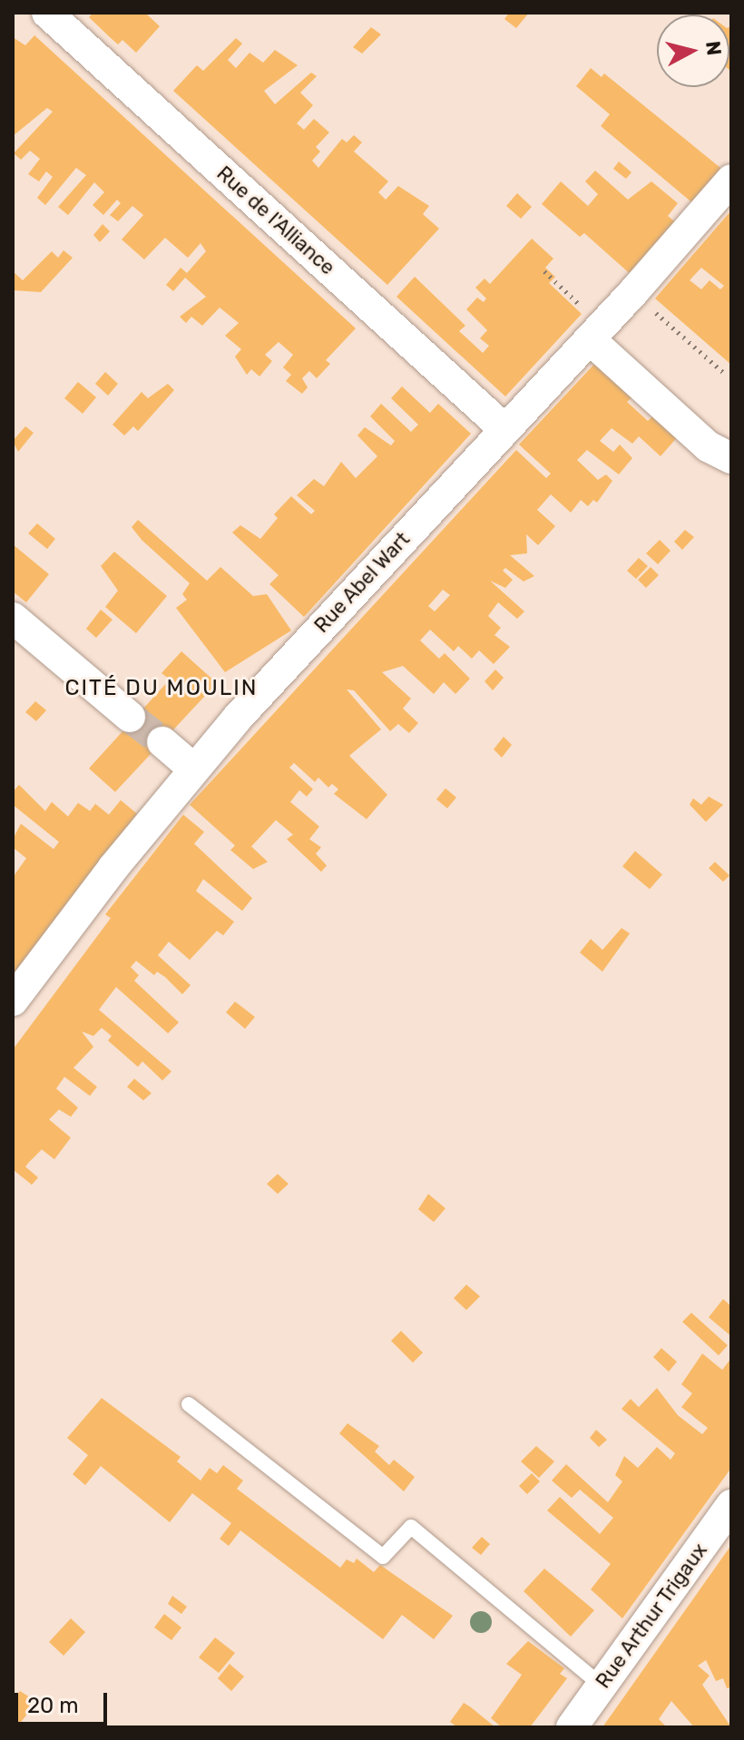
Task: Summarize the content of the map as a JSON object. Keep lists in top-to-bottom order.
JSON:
{
  "streets": {
    "street": ["Rue de l'Alliance", "Rue Abel Wart", "Rue Arthur Trigaux"]
  },
  "crossings": [
    ["Rue de l'Alliance", "Rue Abel Wart"]
  ],
  "districts": ["CITÉ DU MOULIN"],
  "scale_bar": "20 m",
  "north": "right"
}
